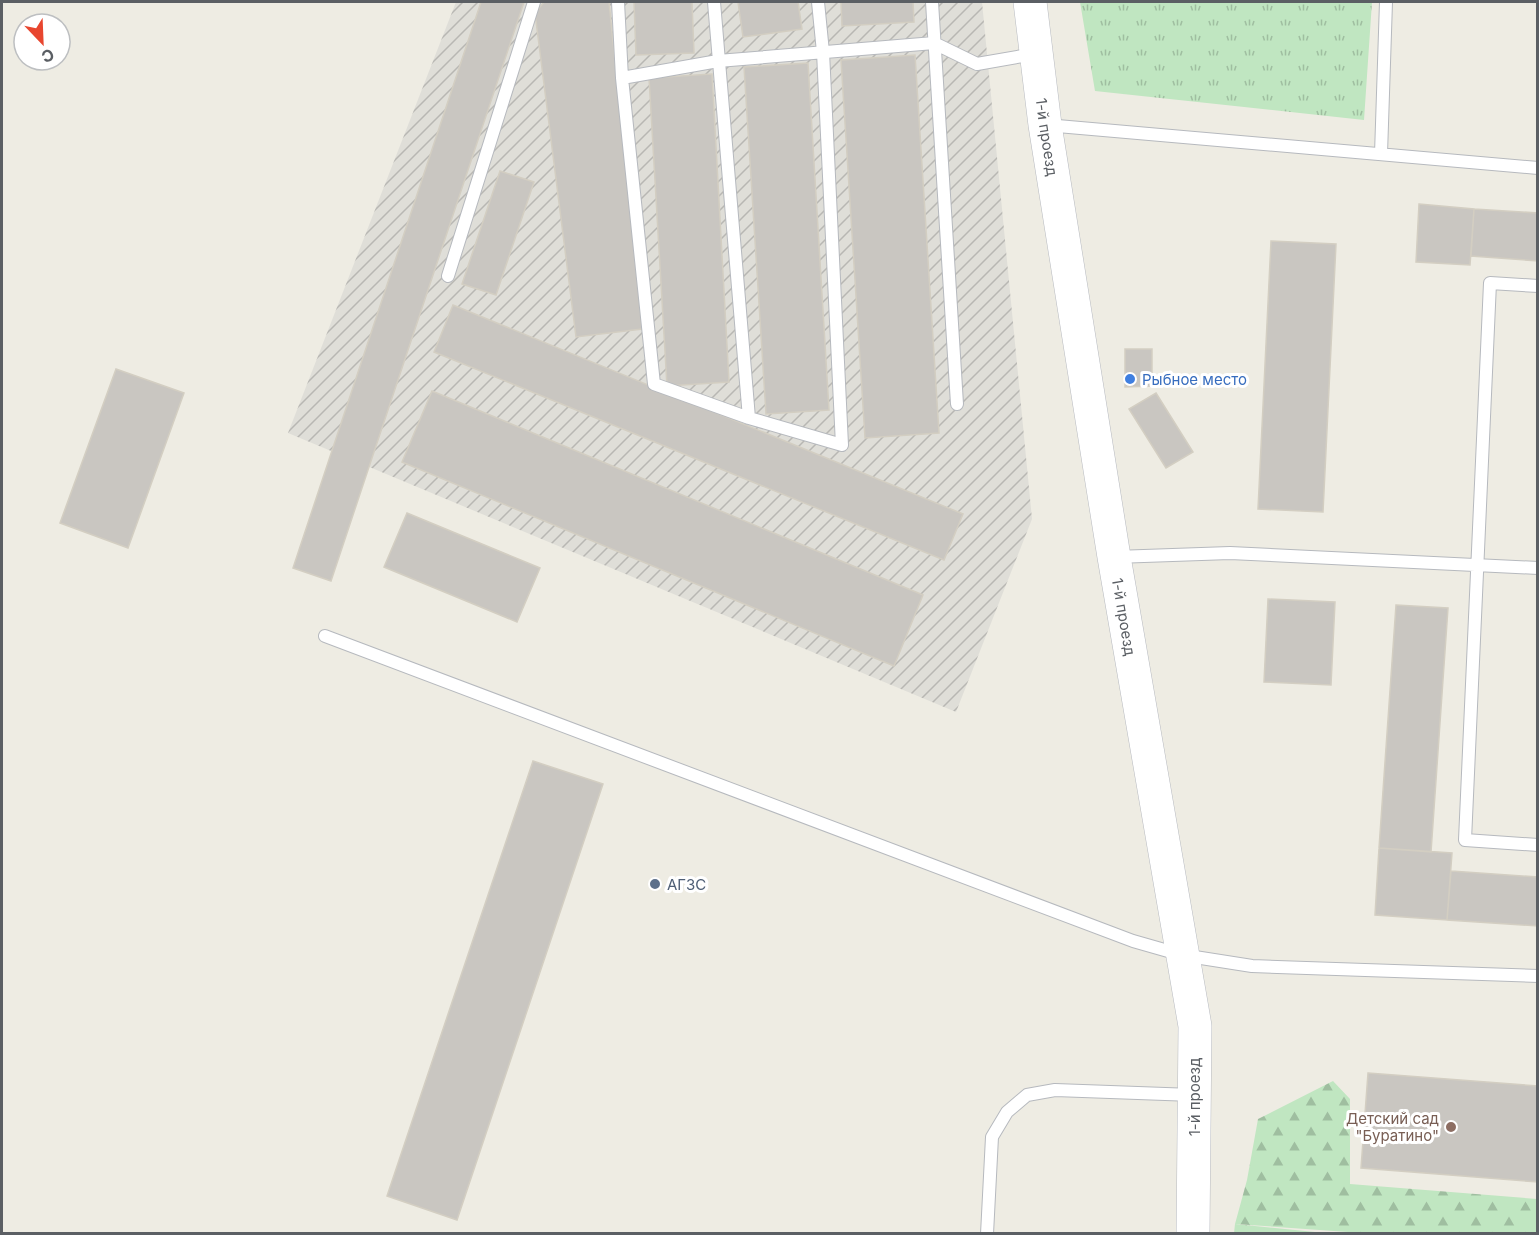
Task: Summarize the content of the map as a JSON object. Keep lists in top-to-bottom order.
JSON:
{
  "streets": {
    "street": ["1-й проезд"]
  },
  "places": ["Рыбное место", "АГЗС", "Детский сад \"Буратино\""],
  "north": "bottom right"
}
